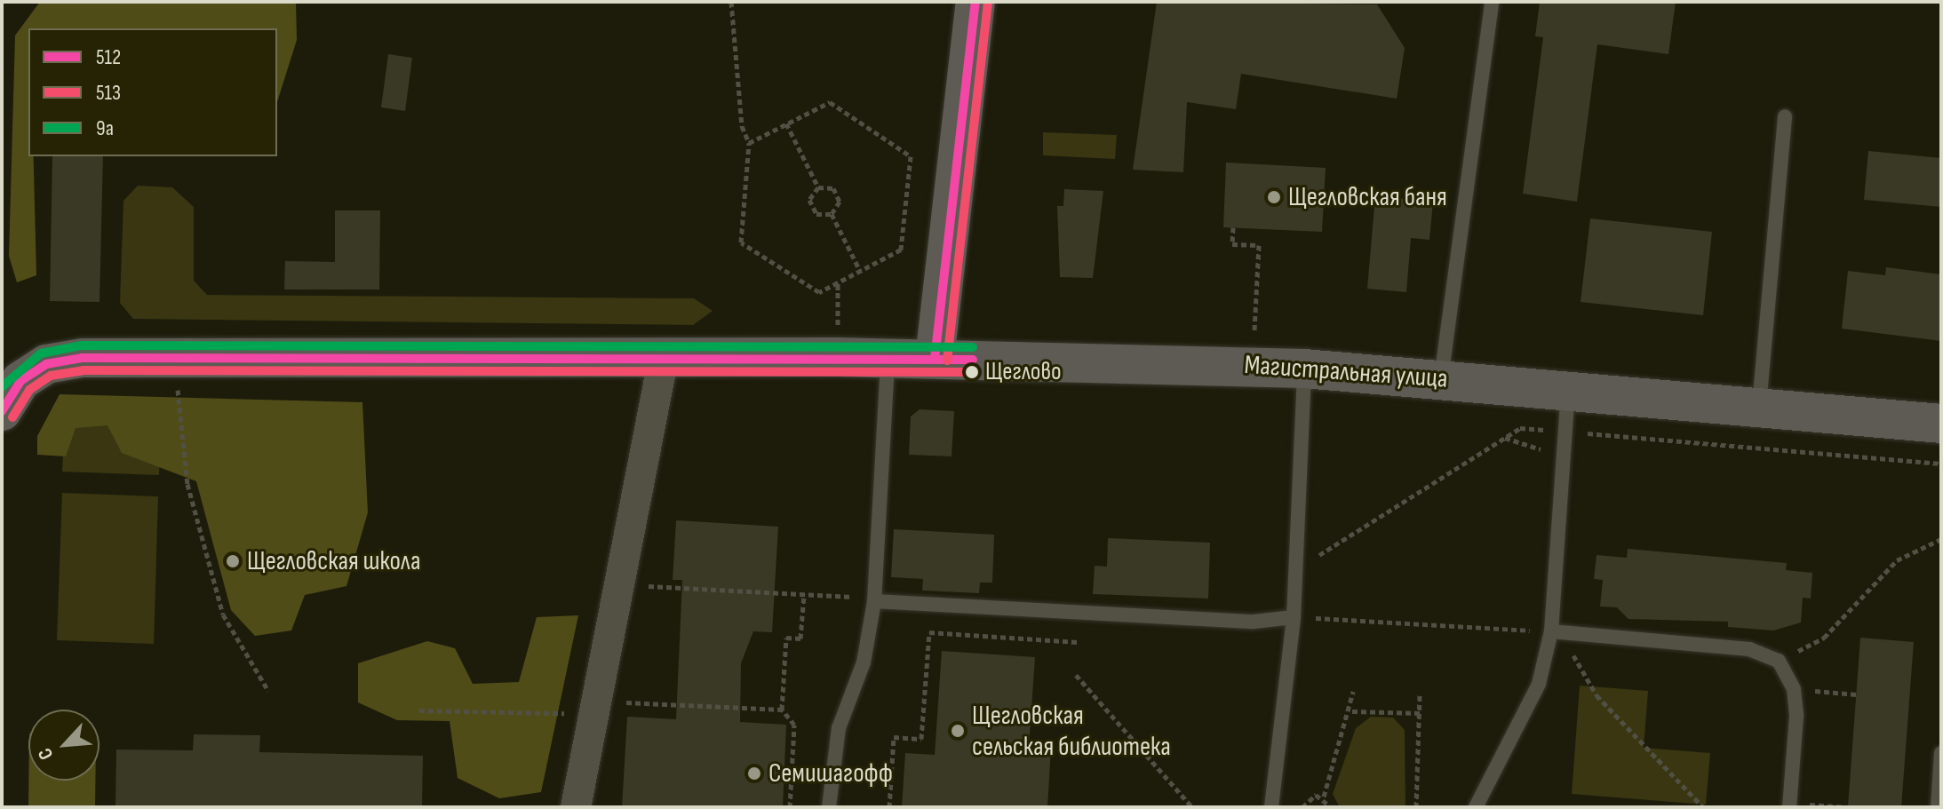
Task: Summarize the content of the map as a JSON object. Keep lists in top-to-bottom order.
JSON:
{
  "streets": {
    "main road": ["Магистральная улица"]
  },
  "places": [
    "Щегловская баня",
    "Щеглово",
    "Щегловская школа",
    "Щегловская сельская библиотека",
    "Семишагофф"
  ],
  "lines": ["transit line 512", "transit line 513", "transit line 9а"],
  "legend": ["512", "513", "9а"],
  "north": "bottom left"
}
